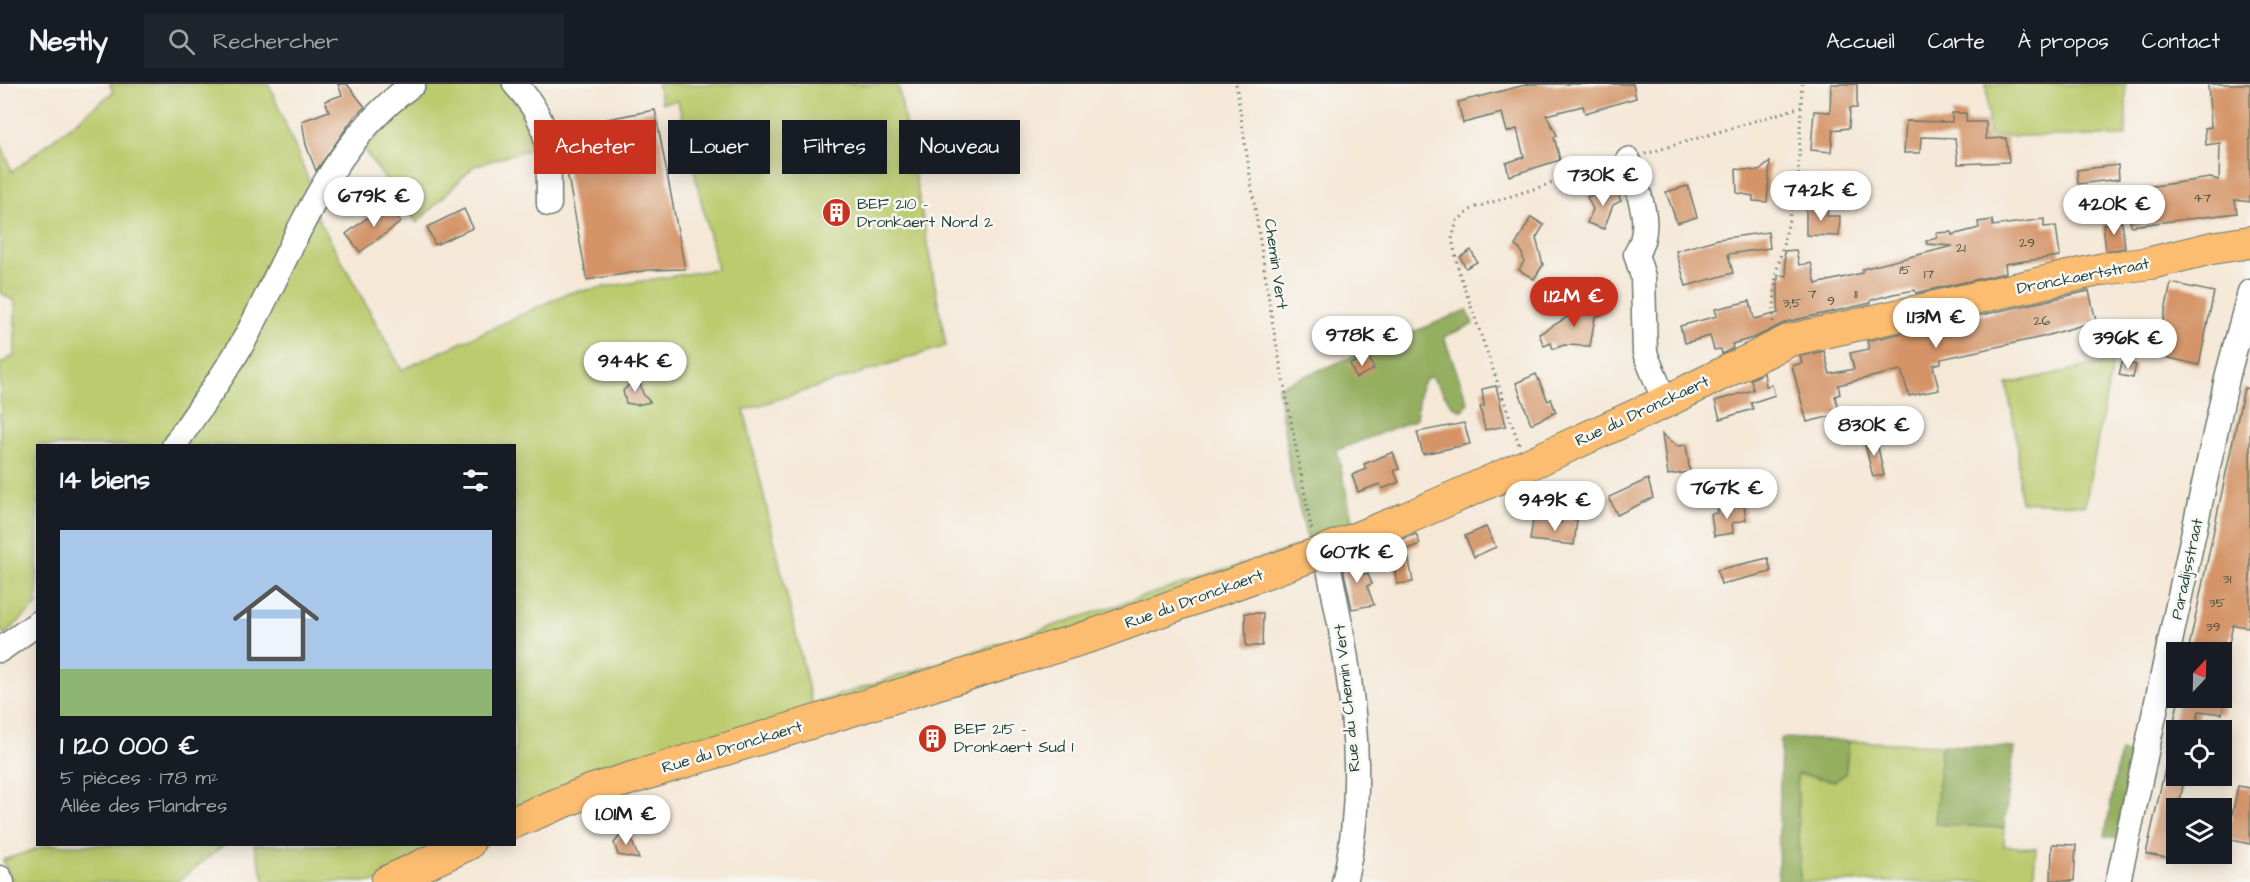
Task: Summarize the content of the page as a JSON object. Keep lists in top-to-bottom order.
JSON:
{
  "streets": {
    "main road": ["Dronckaertstraat", "Rue du Dronckaert"],
    "street": ["Paradijsstraat", "Rue du Chemin Vert"],
    "path": ["Chemin Vert"]
  },
  "crossings": [
    ["Chemin Vert", "Rue du Dronckaert"],
    ["Chemin Vert", "Rue du Chemin Vert"],
    ["Dronckaertstraat", "Rue du Dronckaert"],
    ["Rue du Dronckaert", "Rue du Chemin Vert"]
  ],
  "places": {
    "building": ["BEF 210 - Dronkaert Nord 2", "BEF 215 - Dronkaert Sud 1"]
  },
  "house_numbers": [
    "47",
    "29",
    "21",
    "15",
    "17",
    "7",
    "11",
    "9",
    "3;5",
    "26",
    "31",
    "35",
    "39"
  ],
  "north": "top",
  "page": {
    "header": "Nestly",
    "search": "Rechercher",
    "nav": [
      "Accueil",
      "Carte",
      "À propos",
      "Contact"
    ],
    "chip": [
      "Acheter",
      "Louer",
      "Filtres",
      "Nouveau"
    ],
    "price": [
      "730K €",
      "742K €",
      "679K €",
      "420K €",
      "1.12M €",
      "1.13M €",
      "978K €",
      "396K €",
      "944K €",
      "830K €",
      "767K €",
      "949K €",
      "607K €",
      "1.01M €"
    ],
    "heading": "14 biens",
    "list": [
      {
        "name": "1 120 000 €",
        "note": "5 pièces · 178 m² · Allée des Flandres"
      }
    ]
  }
}
